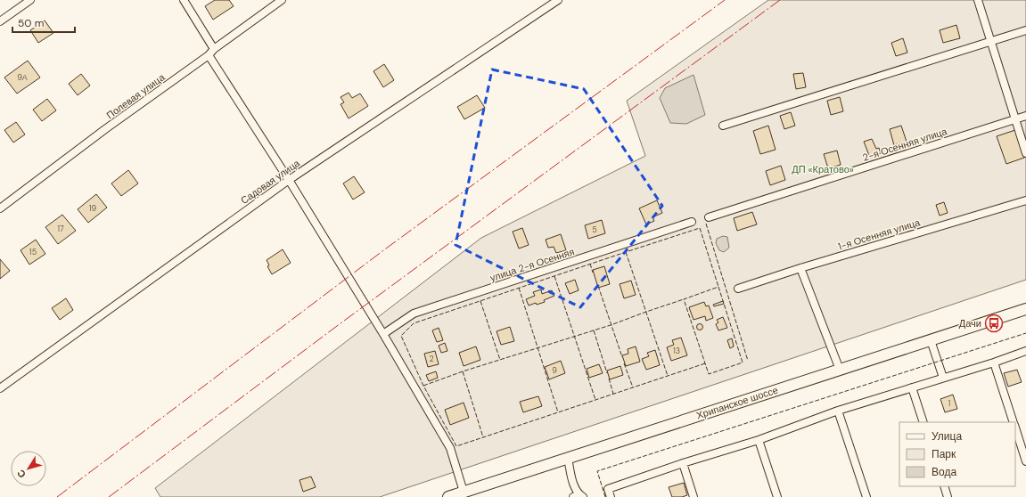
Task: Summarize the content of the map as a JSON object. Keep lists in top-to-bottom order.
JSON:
{
  "streets": {
    "main road": ["Хрипанское шоссе"],
    "street": [
      "Полевая улица",
      "2-я Осенняя улица",
      "Садовая улица",
      "1-я Осенняя улица",
      "улица 2-я Осенняя"
    ]
  },
  "parks": ["ДП «Кратово»"],
  "places": {
    "bus stop": ["Дачи"]
  },
  "house_numbers": [
    "9А",
    "19",
    "17",
    "5",
    "15",
    "13",
    "2",
    "9",
    "1"
  ],
  "legend": ["Улица", "Парк", "Вода"],
  "scale_bar": "50 m",
  "north": "bottom left"
}
